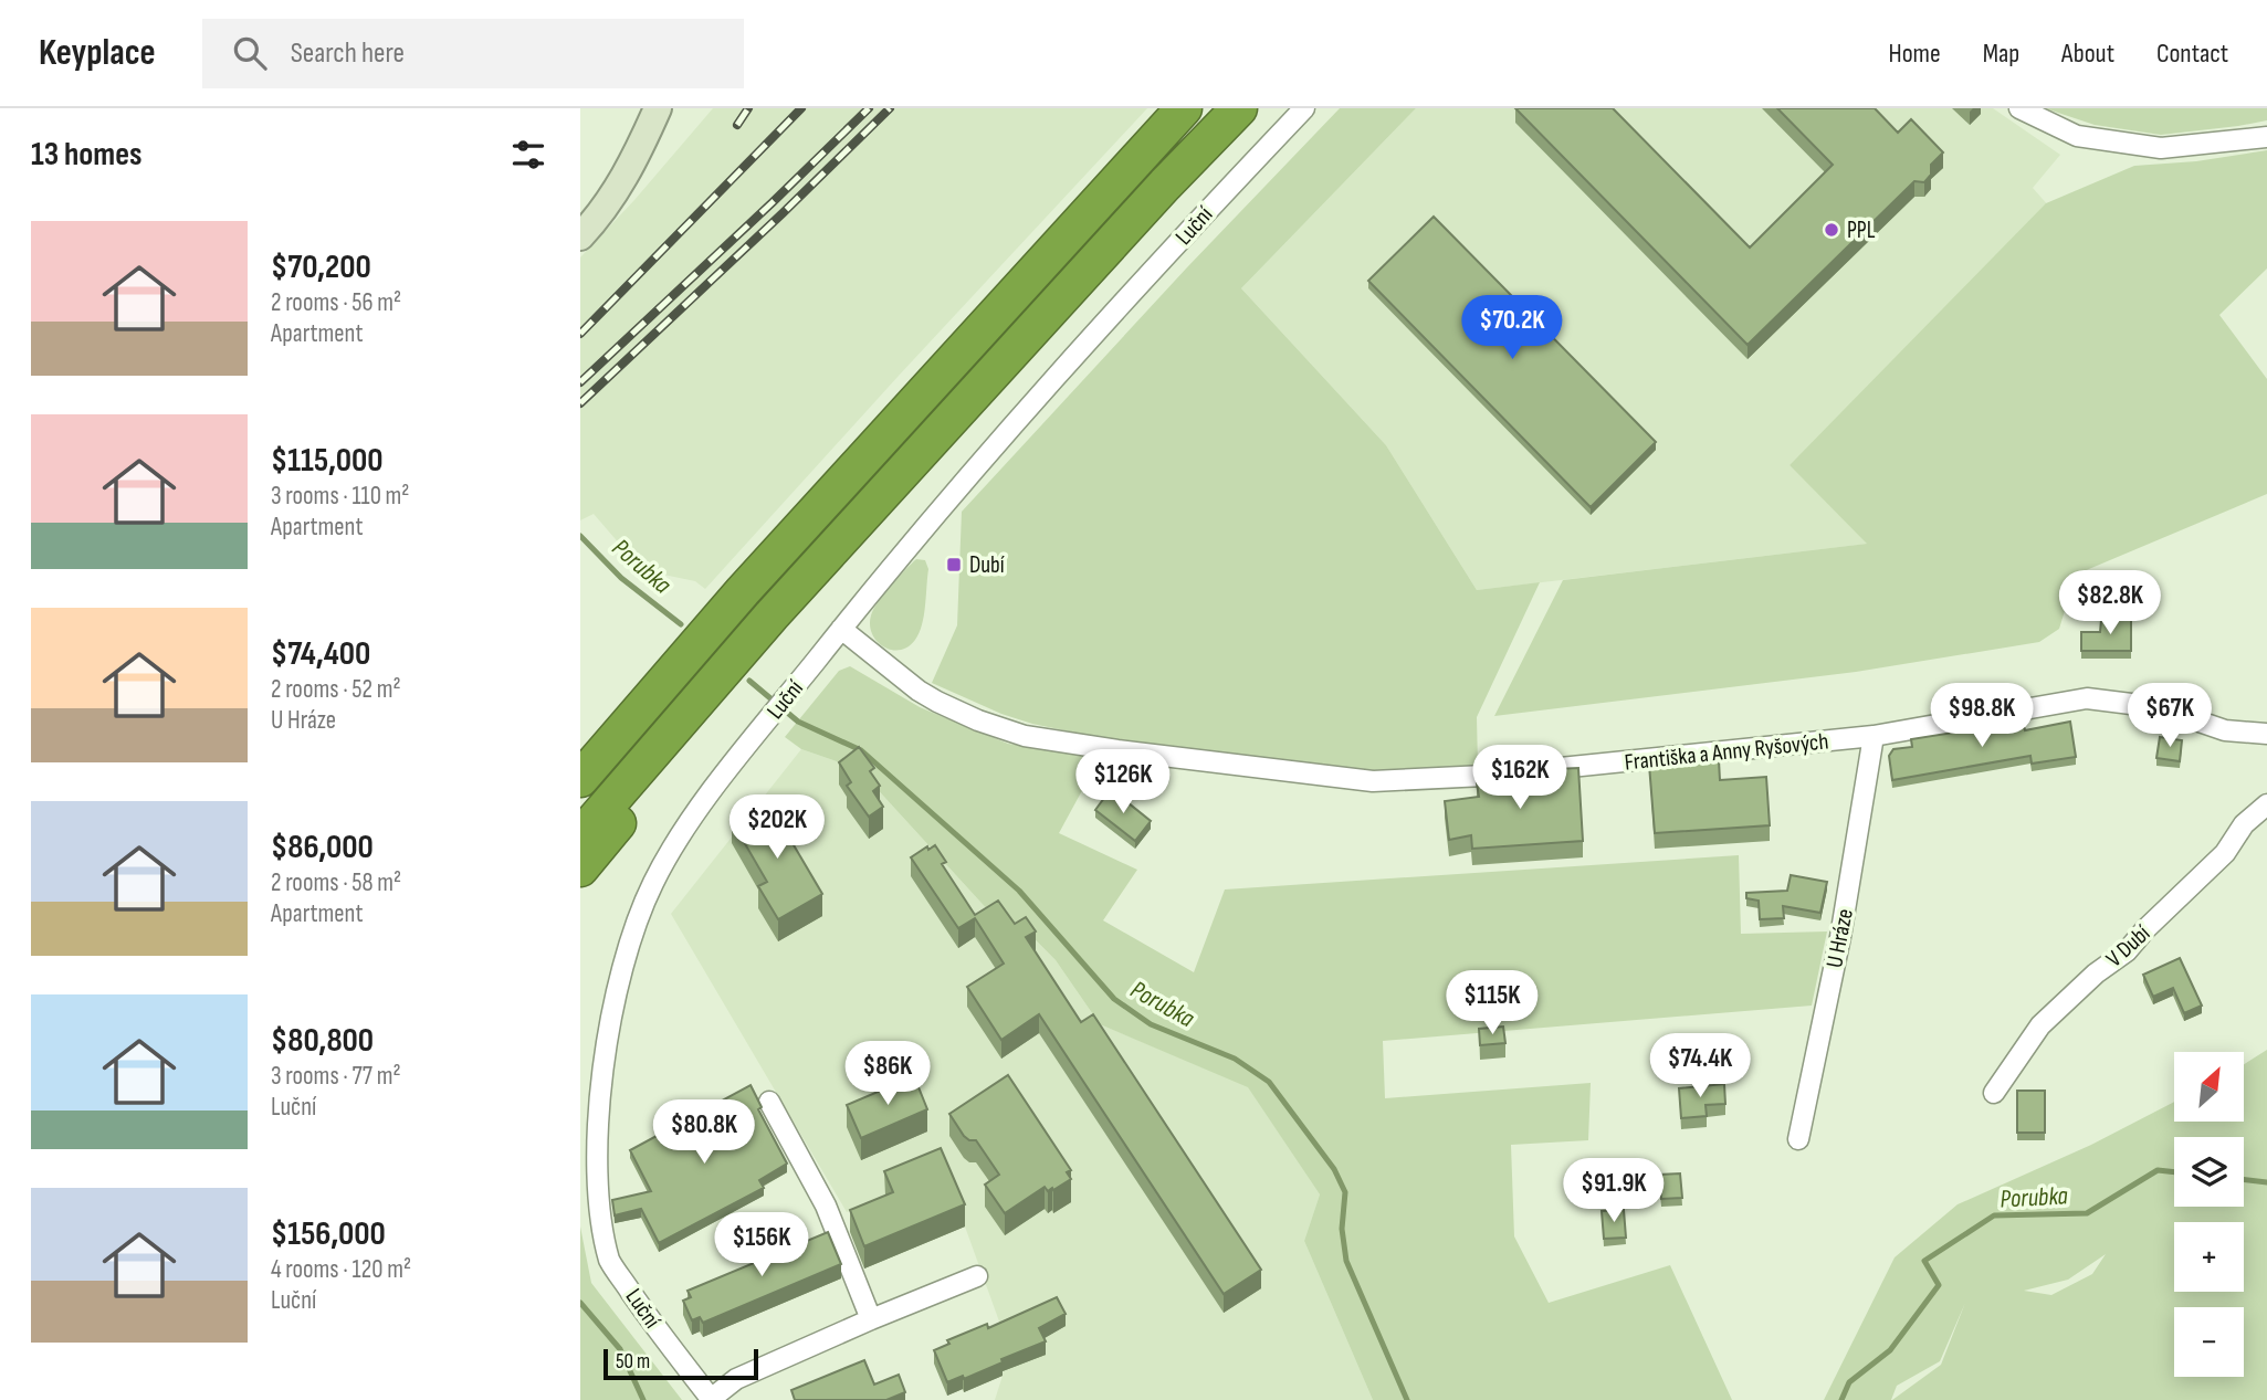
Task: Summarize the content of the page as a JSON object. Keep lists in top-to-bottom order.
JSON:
{
  "streets": {
    "street": [
      "Luční",
      "Františka a Anny Ryšových",
      "U Hráze",
      "V Dubí"
    ]
  },
  "crossings": [
    ["Luční", "Františka a Anny Ryšových"],
    ["Františka a Anny Ryšových", "U Hráze"]
  ],
  "water": ["Porubka"],
  "places": {
    "other": ["PPL"],
    "transit": ["Dubí"]
  },
  "scale_bar": "50 m",
  "north": "top right",
  "page": {
    "header": "Keyplace",
    "search": "Search here",
    "nav": [
      "Home",
      "Map",
      "About",
      "Contact"
    ],
    "heading": "13 homes",
    "list": [
      {
        "name": "$70,200",
        "note": "2 rooms · 56 m² · Apartment"
      },
      {
        "name": "$115,000",
        "note": "3 rooms · 110 m² · Apartment"
      },
      {
        "name": "$74,400",
        "note": "2 rooms · 52 m² · U Hráze"
      },
      {
        "name": "$86,000",
        "note": "2 rooms · 58 m² · Apartment"
      },
      {
        "name": "$80,800",
        "note": "3 rooms · 77 m² · Luční"
      },
      {
        "name": "$156,000",
        "note": "4 rooms · 120 m² · Luční"
      }
    ],
    "price": [
      "$70.2K",
      "$82.8K",
      "$98.8K",
      "$67K",
      "$162K",
      "$126K",
      "$202K",
      "$115K",
      "$74.4K",
      "$86K",
      "$80.8K",
      "$91.9K",
      "$156K"
    ],
    "map_buttons": ["+", "−"],
    "scale": "50 m"
  }
}
